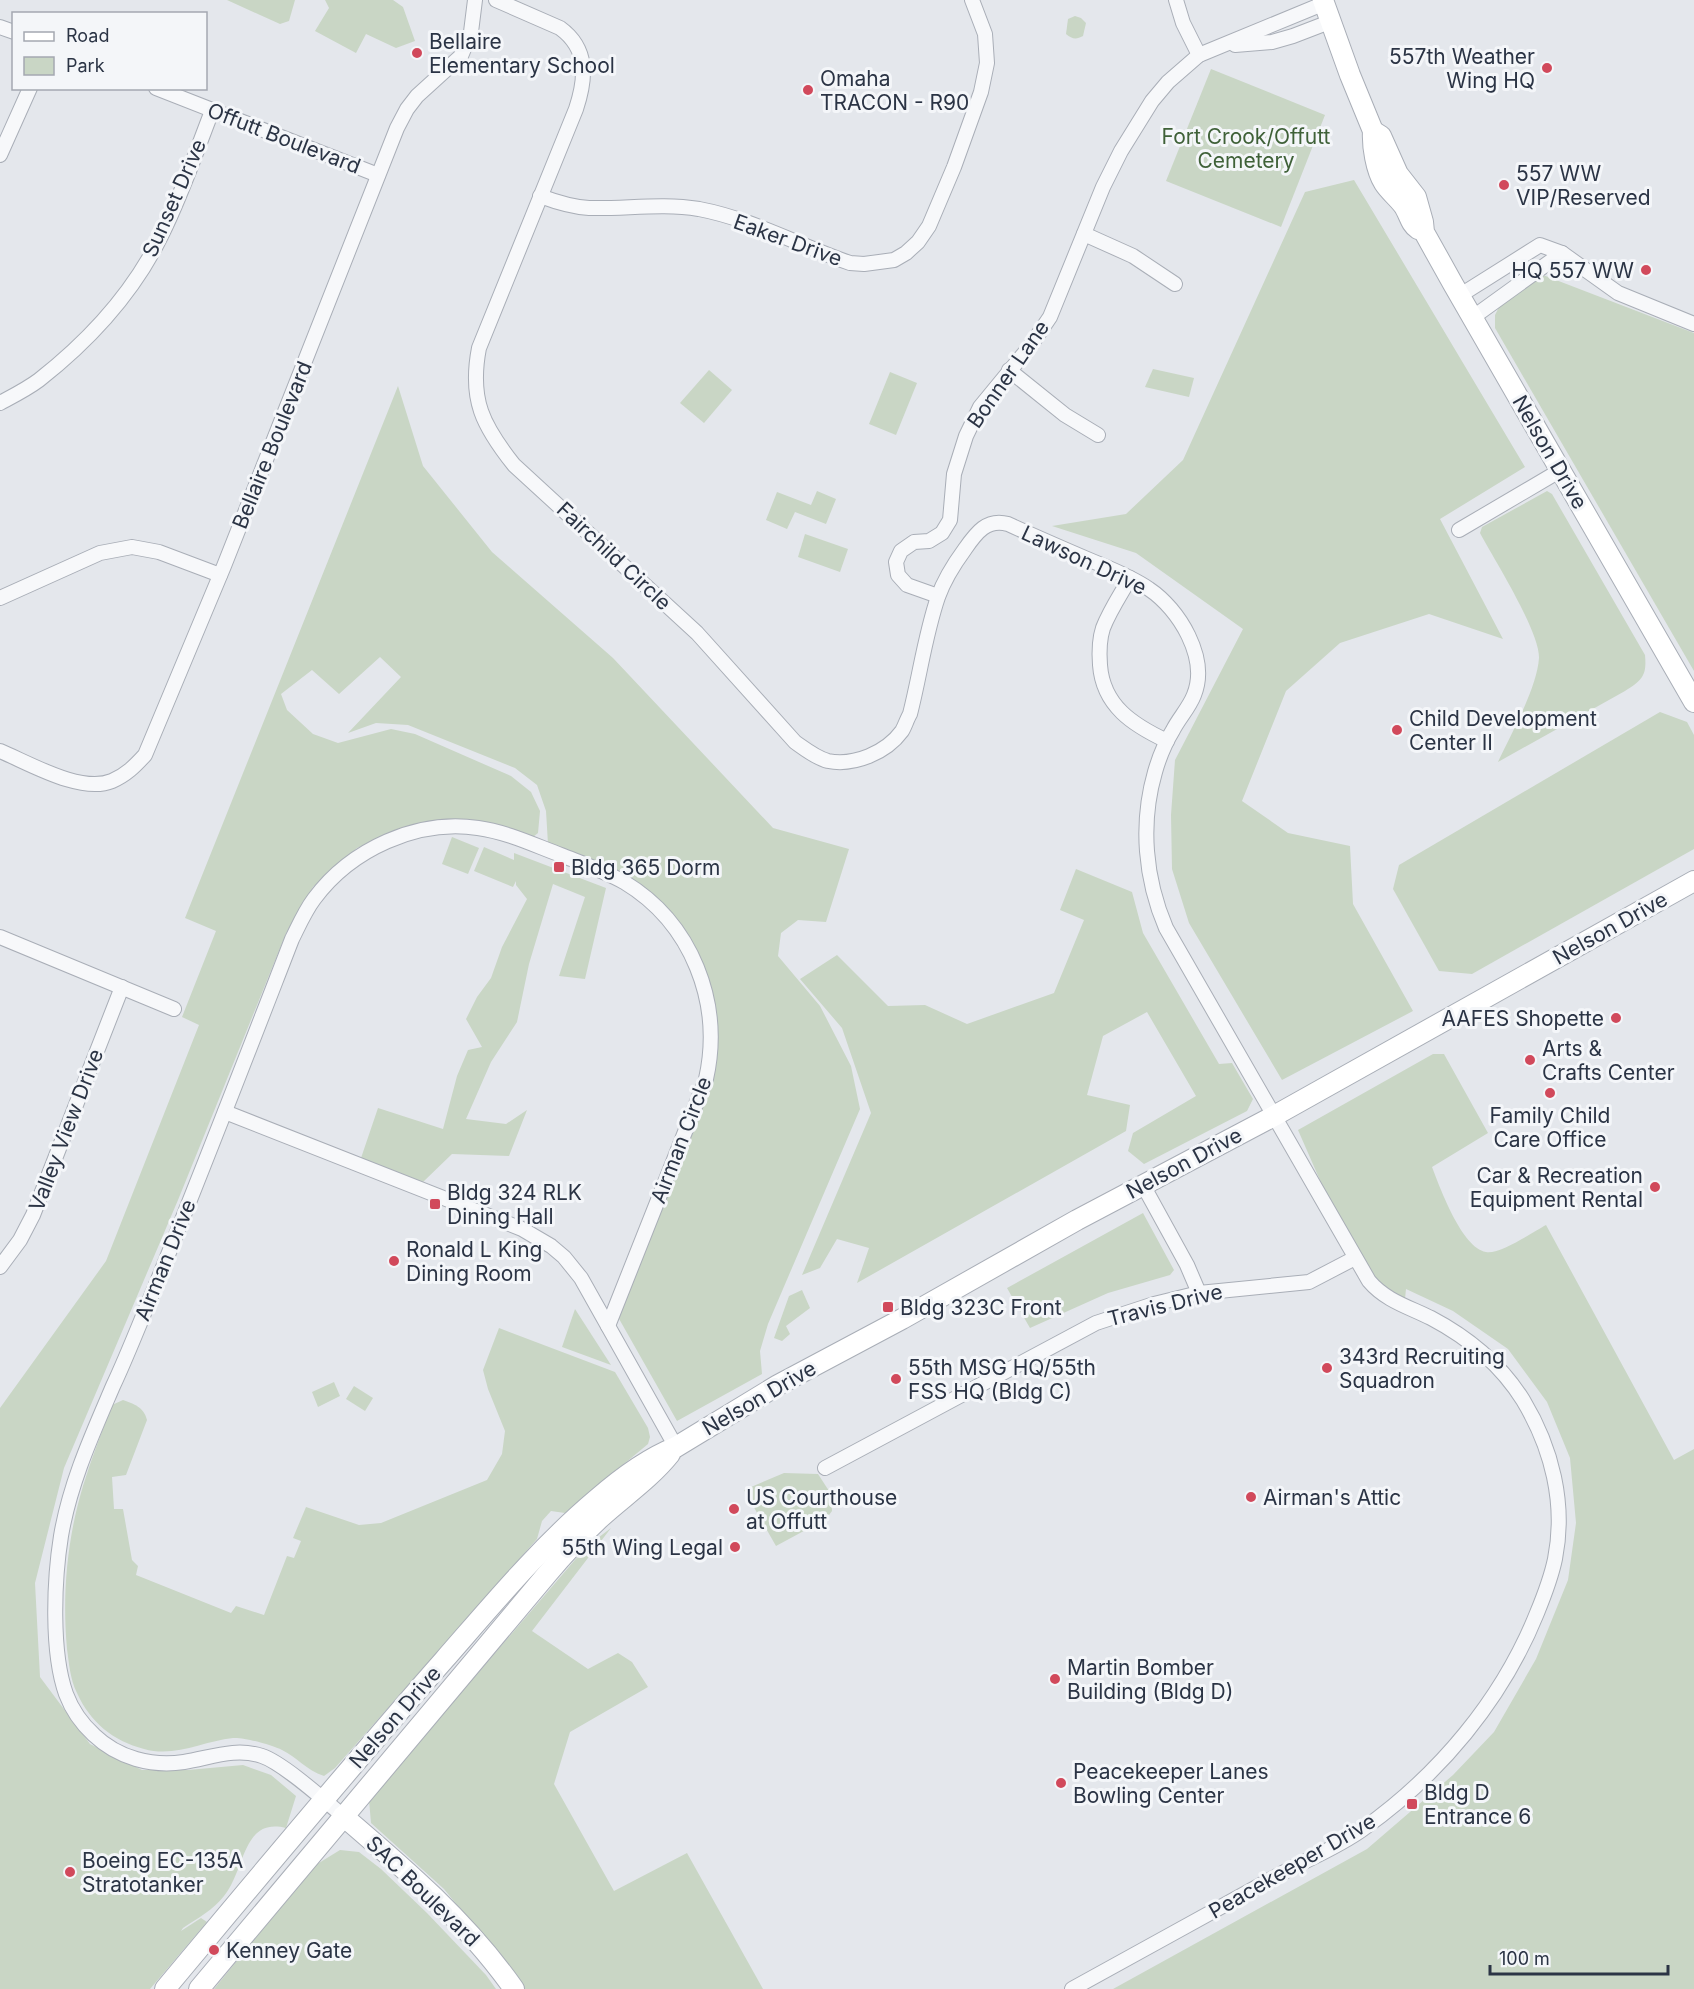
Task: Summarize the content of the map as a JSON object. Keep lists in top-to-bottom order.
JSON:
{
  "streets": {
    "street": [
      "Offutt Boulevard",
      "Sunset Drive",
      "Eaker Drive",
      "Bonner Lane",
      "Bellaire Boulevard",
      "Nelson Drive",
      "Fairchild Circle",
      "Lawson Drive",
      "Valley View Drive",
      "Airman Circle",
      "Airman Drive",
      "Travis Drive",
      "Peacekeeper Drive",
      "SAC Boulevard"
    ]
  },
  "crossings": [
    ["Offutt Boulevard", "Sunset Drive"],
    ["Offutt Boulevard", "Bellaire Boulevard"],
    ["Eaker Drive", "Fairchild Circle"],
    ["Bonner Lane", "Nelson Drive"],
    ["Bonner Lane", "Fairchild Circle"],
    ["Bonner Lane", "Lawson Drive"],
    ["Nelson Drive", "Airman Drive"],
    ["Nelson Drive", "Peacekeeper Drive"],
    ["Nelson Drive", "SAC Boulevard"],
    ["Fairchild Circle", "Lawson Drive"],
    ["Airman Circle", "Airman Drive"],
    ["Airman Drive", "SAC Boulevard"],
    ["Travis Drive", "Peacekeeper Drive"]
  ],
  "parks": ["Fort Crook/Offutt Cemetery"],
  "places": {
    "other": [
      "Bellaire Elementary School",
      "557th Weather Wing HQ",
      "Omaha TRACON - R90",
      "557 WW VIP/Reserved",
      "HQ 557 WW",
      "Child Development Center II",
      "AAFES Shopette",
      "Arts & Crafts Center",
      "Family Child Care Office",
      "Car & Recreation Equipment Rental",
      "Ronald L King Dining Room",
      "343rd Recruiting Squadron",
      "55th MSG HQ/55th FSS HQ (Bldg C)",
      "Airman's Attic",
      "US Courthouse at Offutt",
      "55th Wing Legal",
      "Martin Bomber Building (Bldg D)",
      "Peacekeeper Lanes Bowling Center",
      "Boeing EC-135A Stratotanker",
      "Kenney Gate"
    ],
    "transit": [
      "Bldg 365 Dorm",
      "Bldg 324 RLK Dining Hall",
      "Bldg 323C Front",
      "Bldg D Entrance 6"
    ]
  },
  "legend": ["Road", "Park"],
  "scale_bar": "100 m"
}
